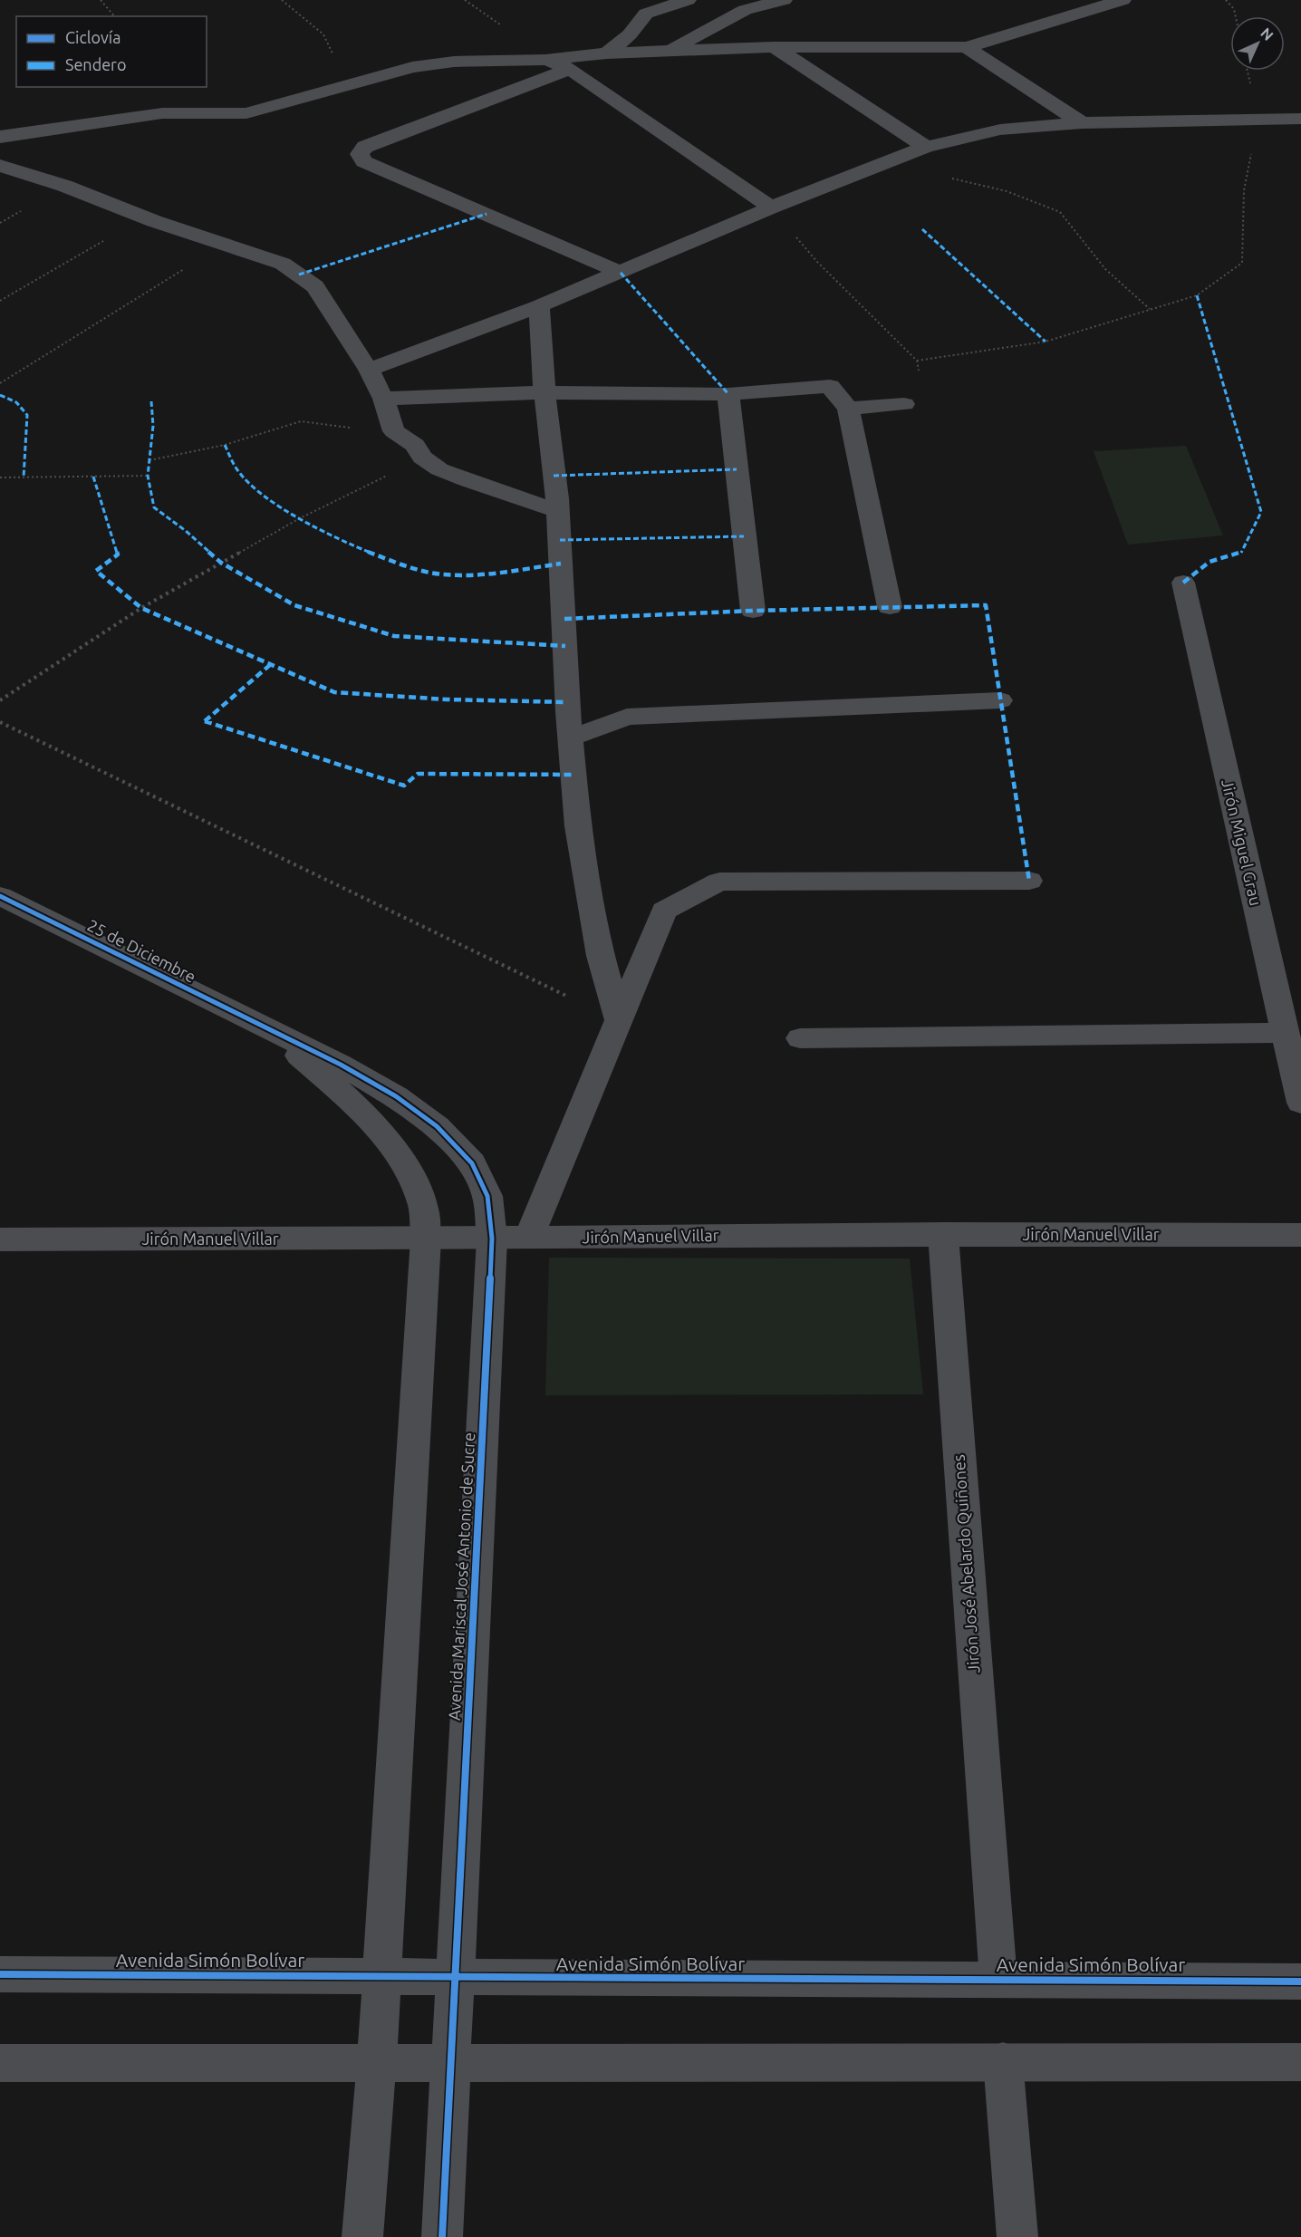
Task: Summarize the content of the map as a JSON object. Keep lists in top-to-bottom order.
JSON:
{
  "streets": {
    "street": [
      "Jirón Miguel Grau",
      "25 de Diciembre",
      "Jirón Manuel Villar",
      "Jirón José Abelardo Quiñones",
      "Avenida Mariscal José Antonio de Sucre",
      "Avenida Simón Bolívar"
    ]
  },
  "crossings": [
    ["25 de Diciembre", "Avenida Mariscal José Antonio de Sucre"],
    ["Jirón Manuel Villar", "Jirón José Abelardo Quiñones"],
    ["Jirón Manuel Villar", "Avenida Mariscal José Antonio de Sucre"],
    ["Jirón José Abelardo Quiñones", "Avenida Simón Bolívar"],
    ["Avenida Mariscal José Antonio de Sucre", "Avenida Simón Bolívar"]
  ],
  "legend": ["Ciclovía", "Sendero"],
  "north": "top right"
}
